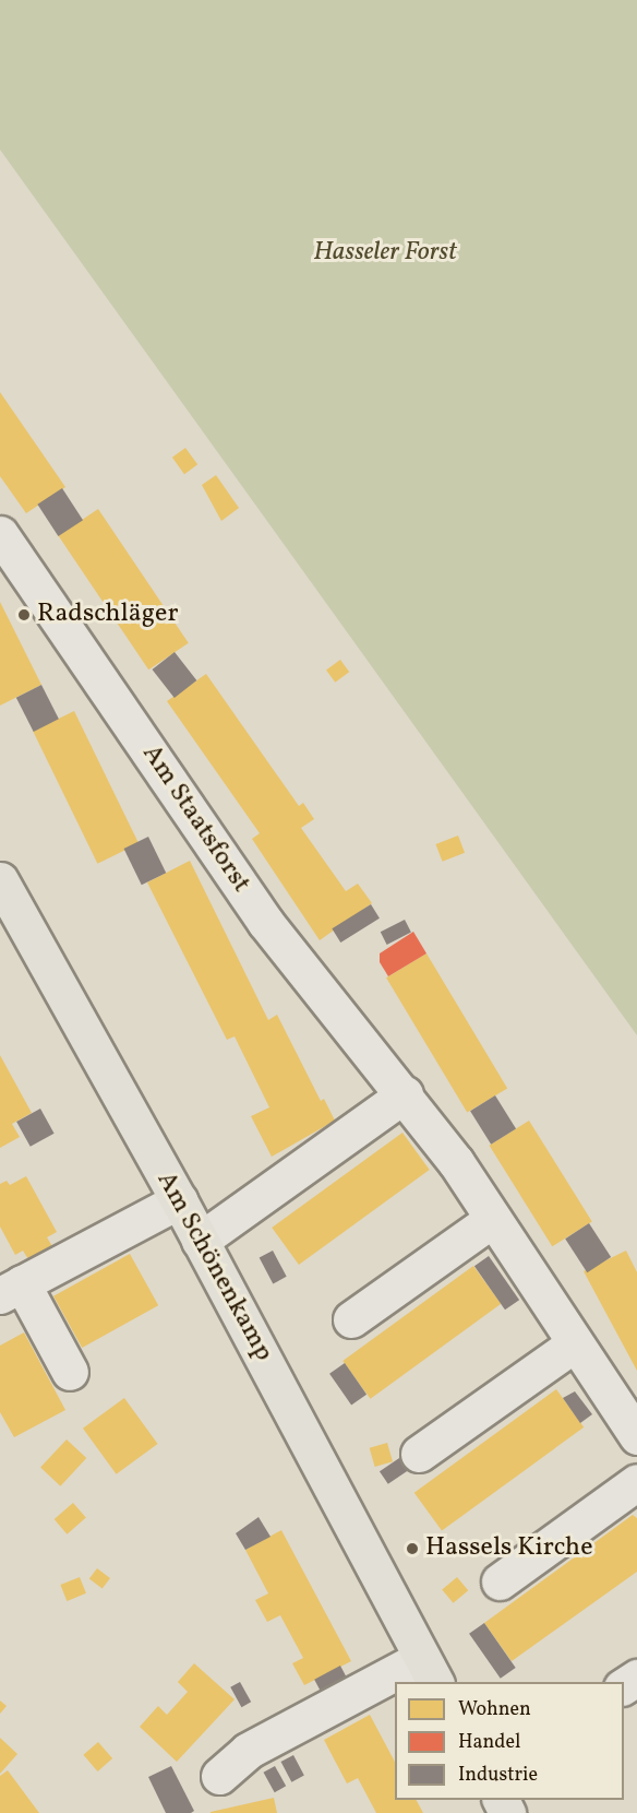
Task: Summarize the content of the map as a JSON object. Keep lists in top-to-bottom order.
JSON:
{
  "streets": {
    "main road": ["Am Schönenkamp"],
    "street": ["Am Staatsforst"]
  },
  "parks": ["Hasseler Forst"],
  "places": ["Radschläger", "Hassels Kirche"],
  "legend": ["Wohnen", "Handel", "Industrie"]
}
